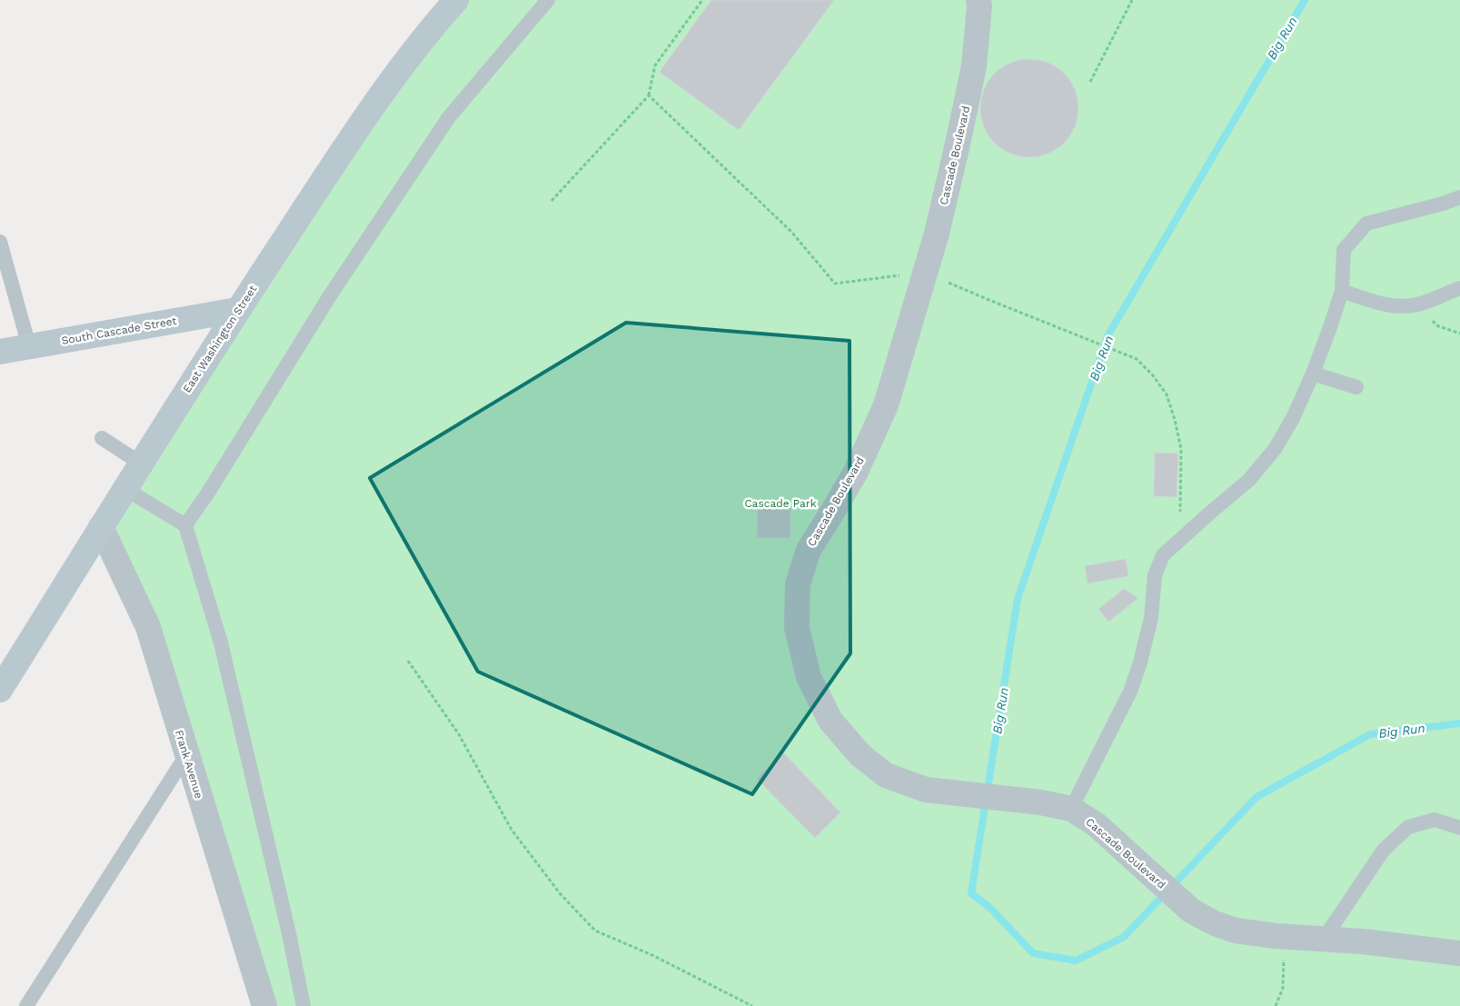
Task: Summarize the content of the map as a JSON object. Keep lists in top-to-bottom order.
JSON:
{
  "streets": {
    "main road": ["South Cascade Street", "East Washington Street"],
    "street": ["Cascade Boulevard", "Frank Avenue"]
  },
  "crossings": [
    ["South Cascade Street", "East Washington Street"],
    ["East Washington Street", "Frank Avenue"]
  ],
  "water": ["Big Run"],
  "parks": ["Cascade Park"]
}
